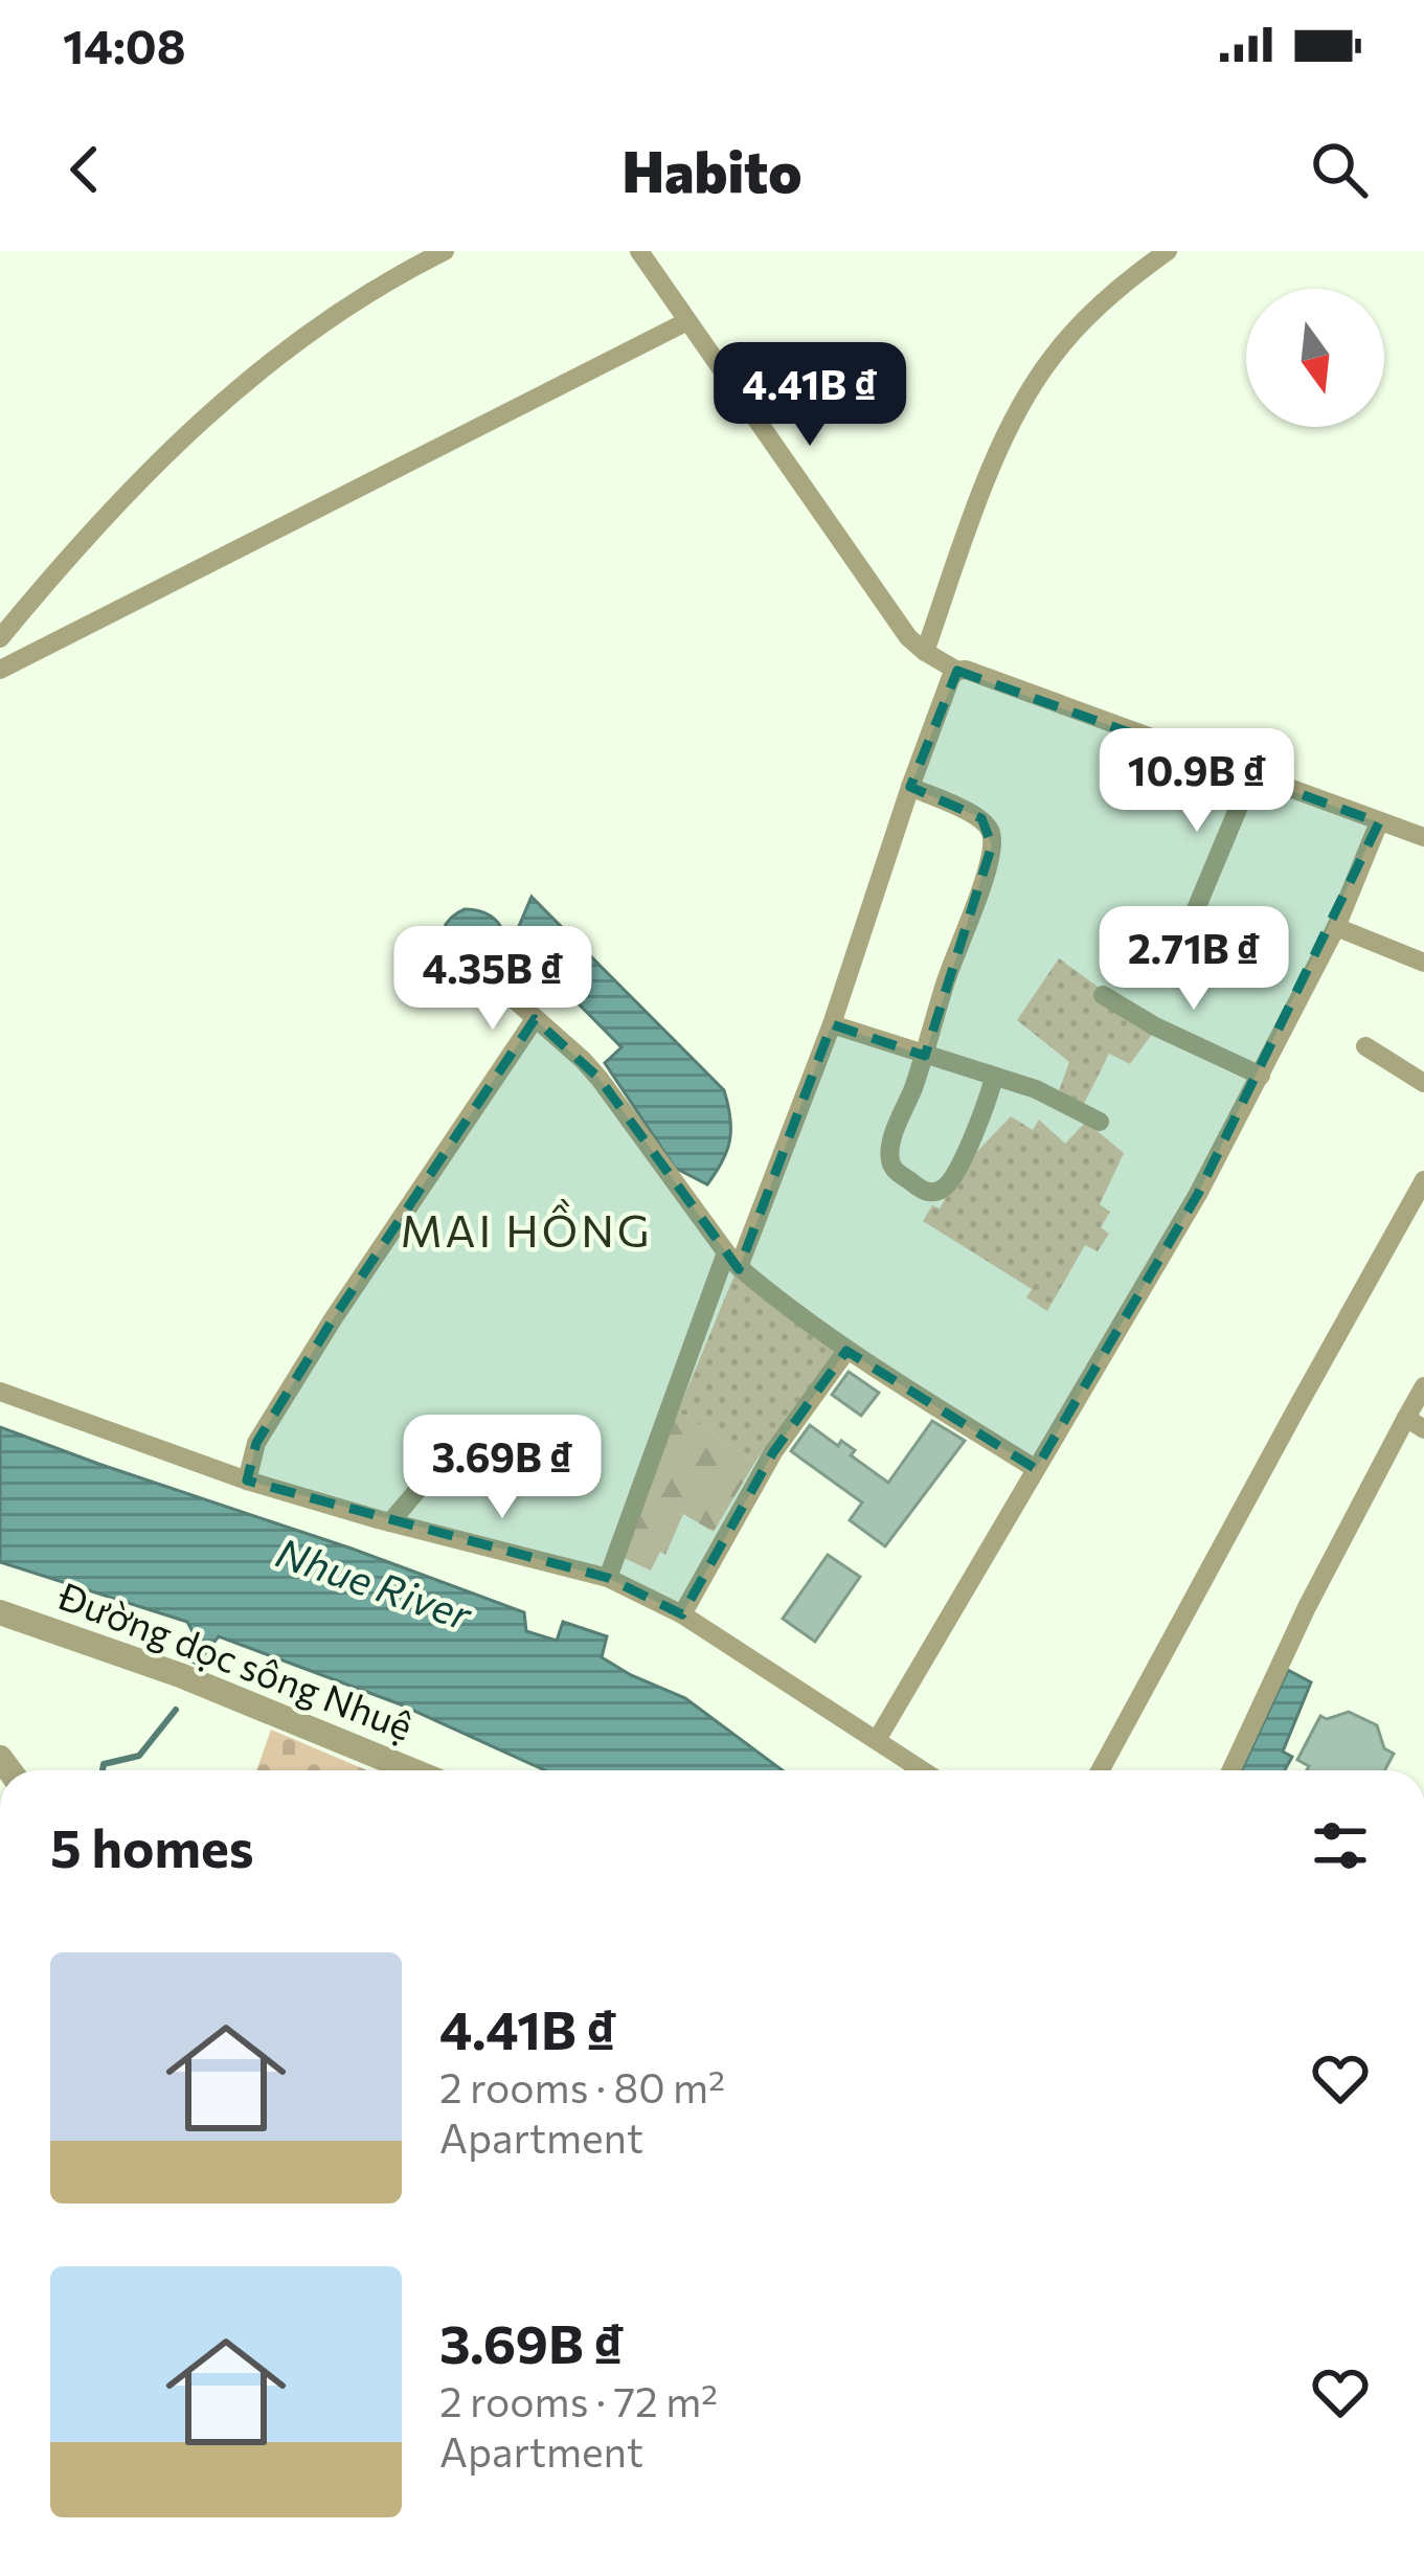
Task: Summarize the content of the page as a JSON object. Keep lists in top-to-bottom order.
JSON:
{
  "streets": {
    "street": ["Đường dọc sông Nhuệ"]
  },
  "districts": ["MAI HỒNG"],
  "water": ["Nhue River"],
  "north": "bottom",
  "page": {
    "status": "14:08",
    "header": "Habito",
    "price": [
      "4.41B ₫",
      "10.9B ₫",
      "2.71B ₫",
      "4.35B ₫",
      "3.69B ₫"
    ],
    "heading": "5 homes",
    "list": [
      {
        "name": "4.41B ₫",
        "note": "2 rooms · 80 m² · Apartment"
      },
      {
        "name": "3.69B ₫",
        "note": "2 rooms · 72 m² · Apartment"
      }
    ]
  }
}
